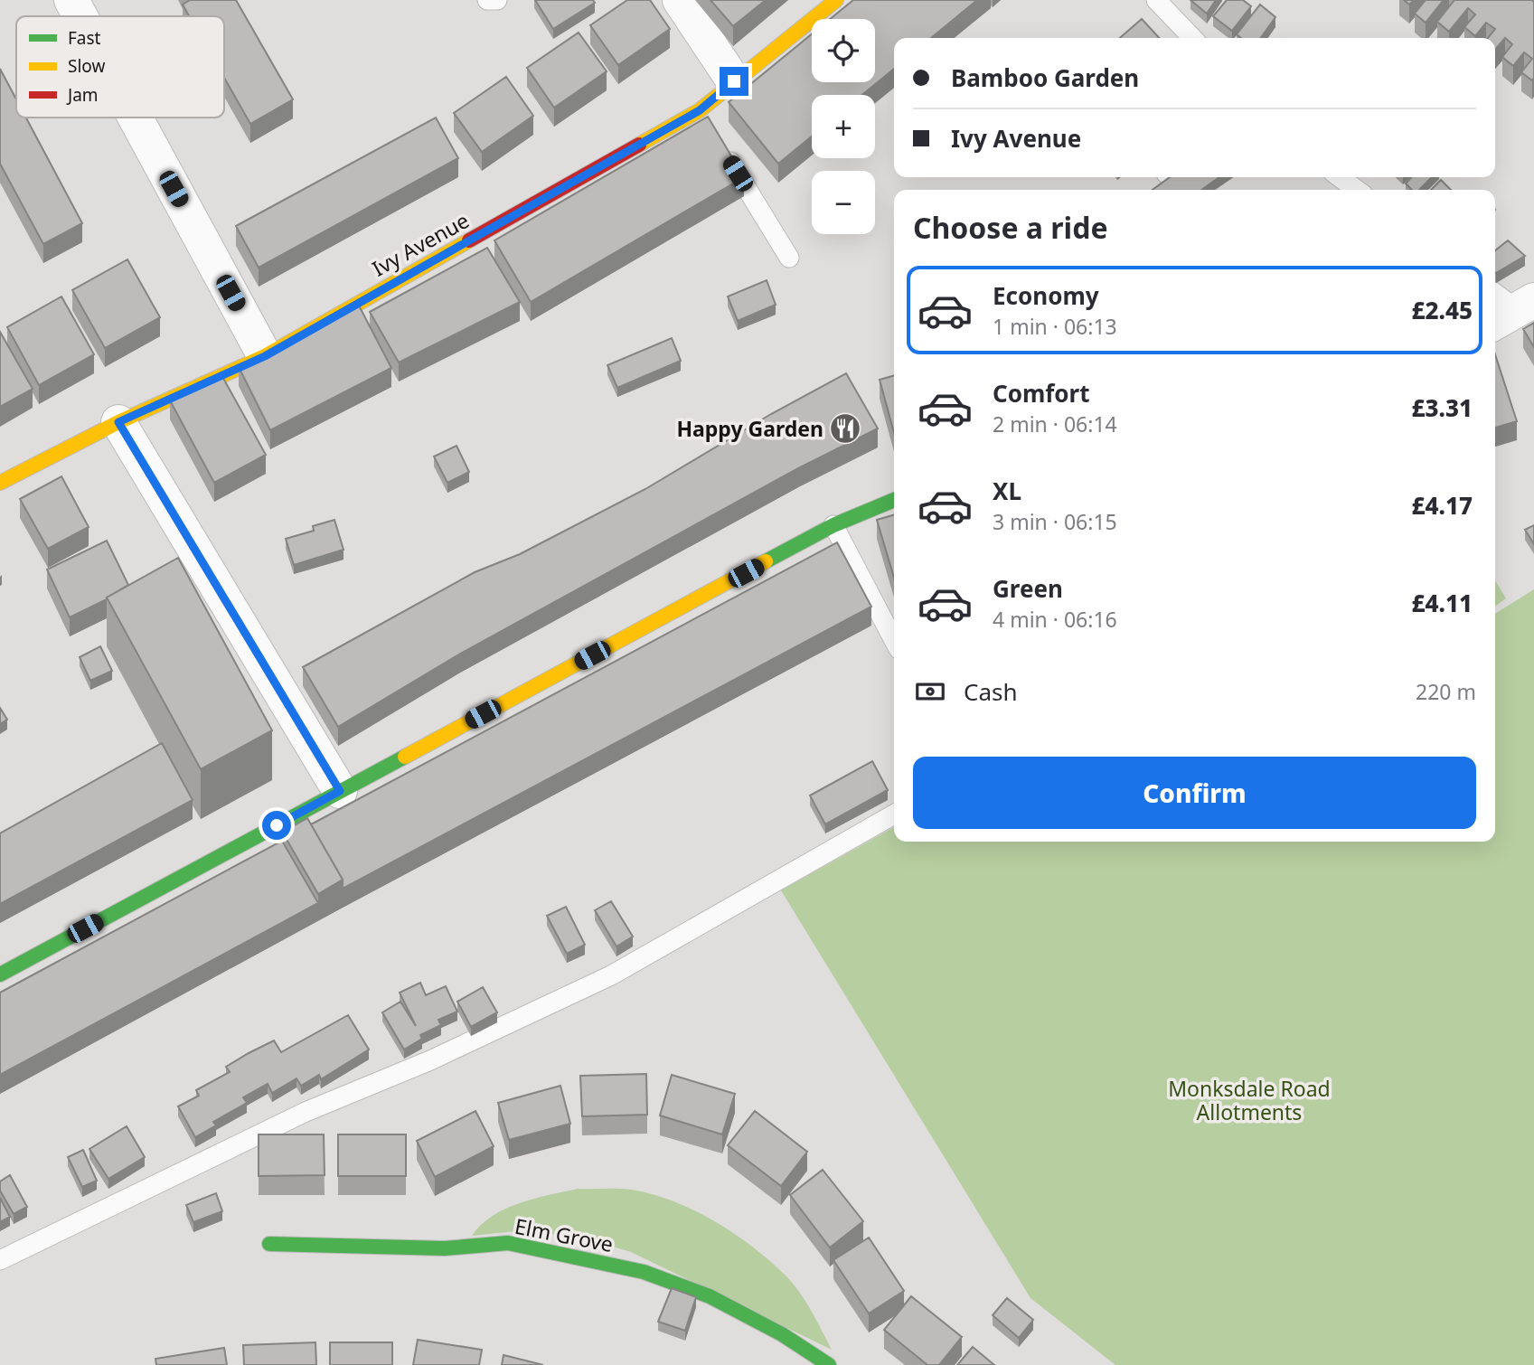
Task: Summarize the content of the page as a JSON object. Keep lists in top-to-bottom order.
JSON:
{
  "streets": {
    "street": ["Ivy Avenue", "Elm Grove"]
  },
  "parks": ["Monksdale Road Allotments"],
  "places": {
    "restaurant": ["Happy Garden"]
  },
  "legend": ["Fast", "Slow", "Jam"],
  "page": {
    "map_buttons": ["+", "−"],
    "banner": ["Bamboo Garden", "Ivy Avenue"],
    "heading": "Choose a ride",
    "list": [
      {
        "name": "Economy",
        "note": "1 min · 06:13",
        "value": "£2.45"
      },
      {
        "name": "Comfort",
        "note": "2 min · 06:14",
        "value": "£3.31"
      },
      {
        "name": "XL",
        "note": "3 min · 06:15",
        "value": "£4.17"
      },
      {
        "name": "Green",
        "note": "4 min · 06:16",
        "value": "£4.11"
      }
    ],
    "pay": ["Cash", "220 m"],
    "buttons": "Confirm"
  }
}
